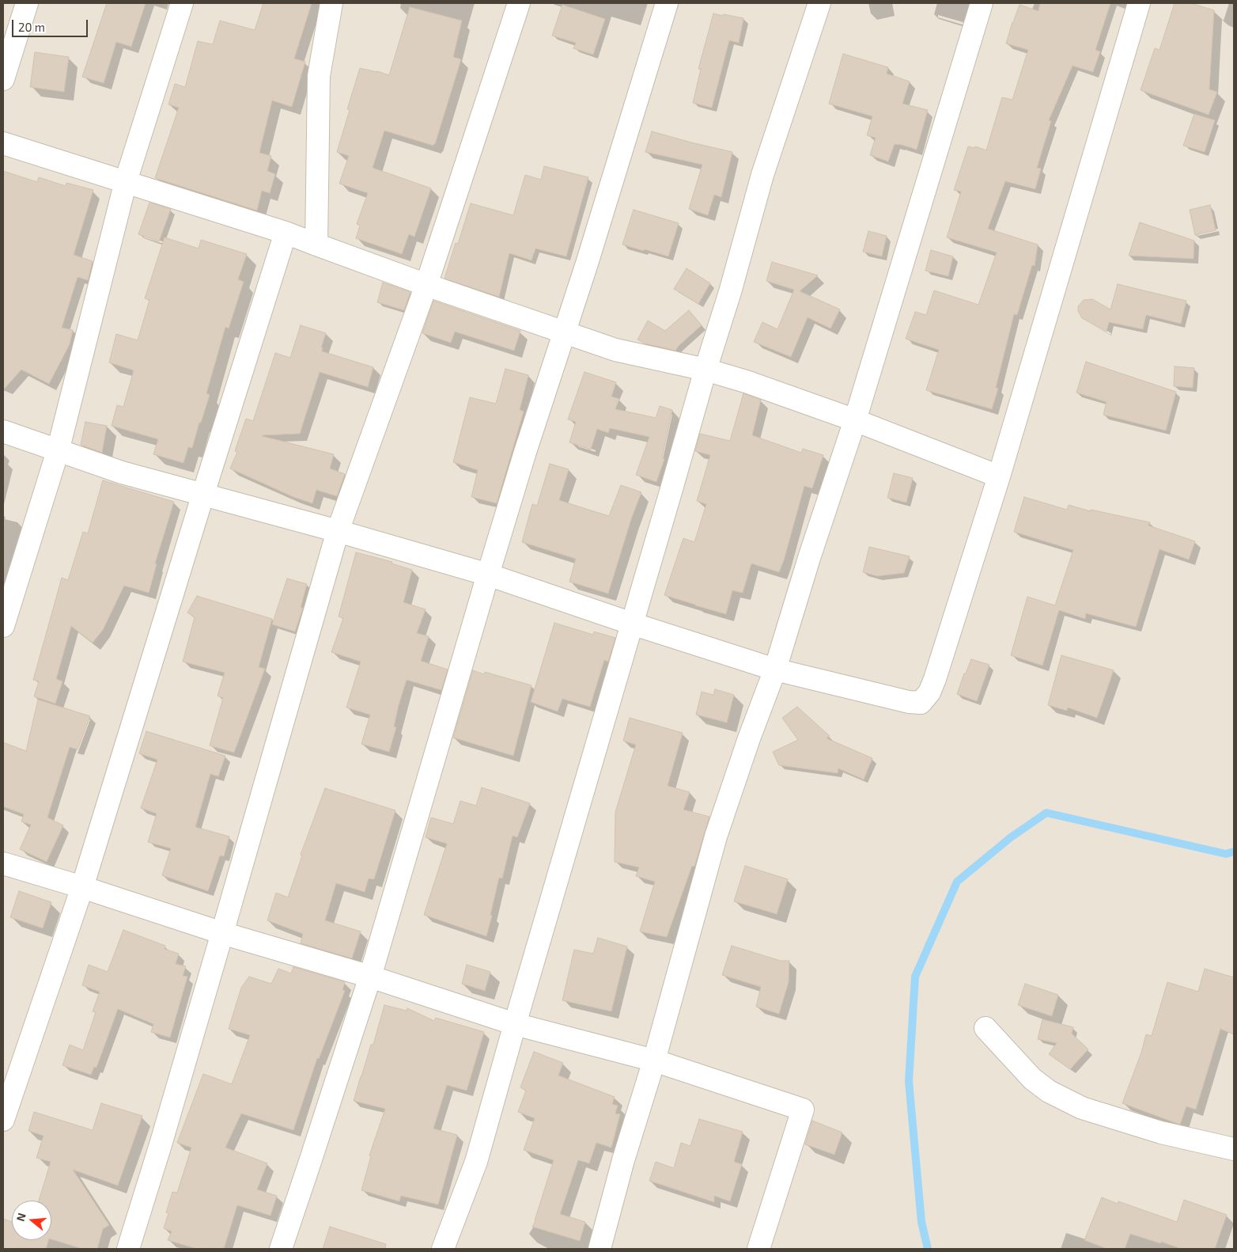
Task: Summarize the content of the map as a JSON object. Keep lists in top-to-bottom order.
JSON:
{
  "scale_bar": "20 m",
  "north": "left"
}
